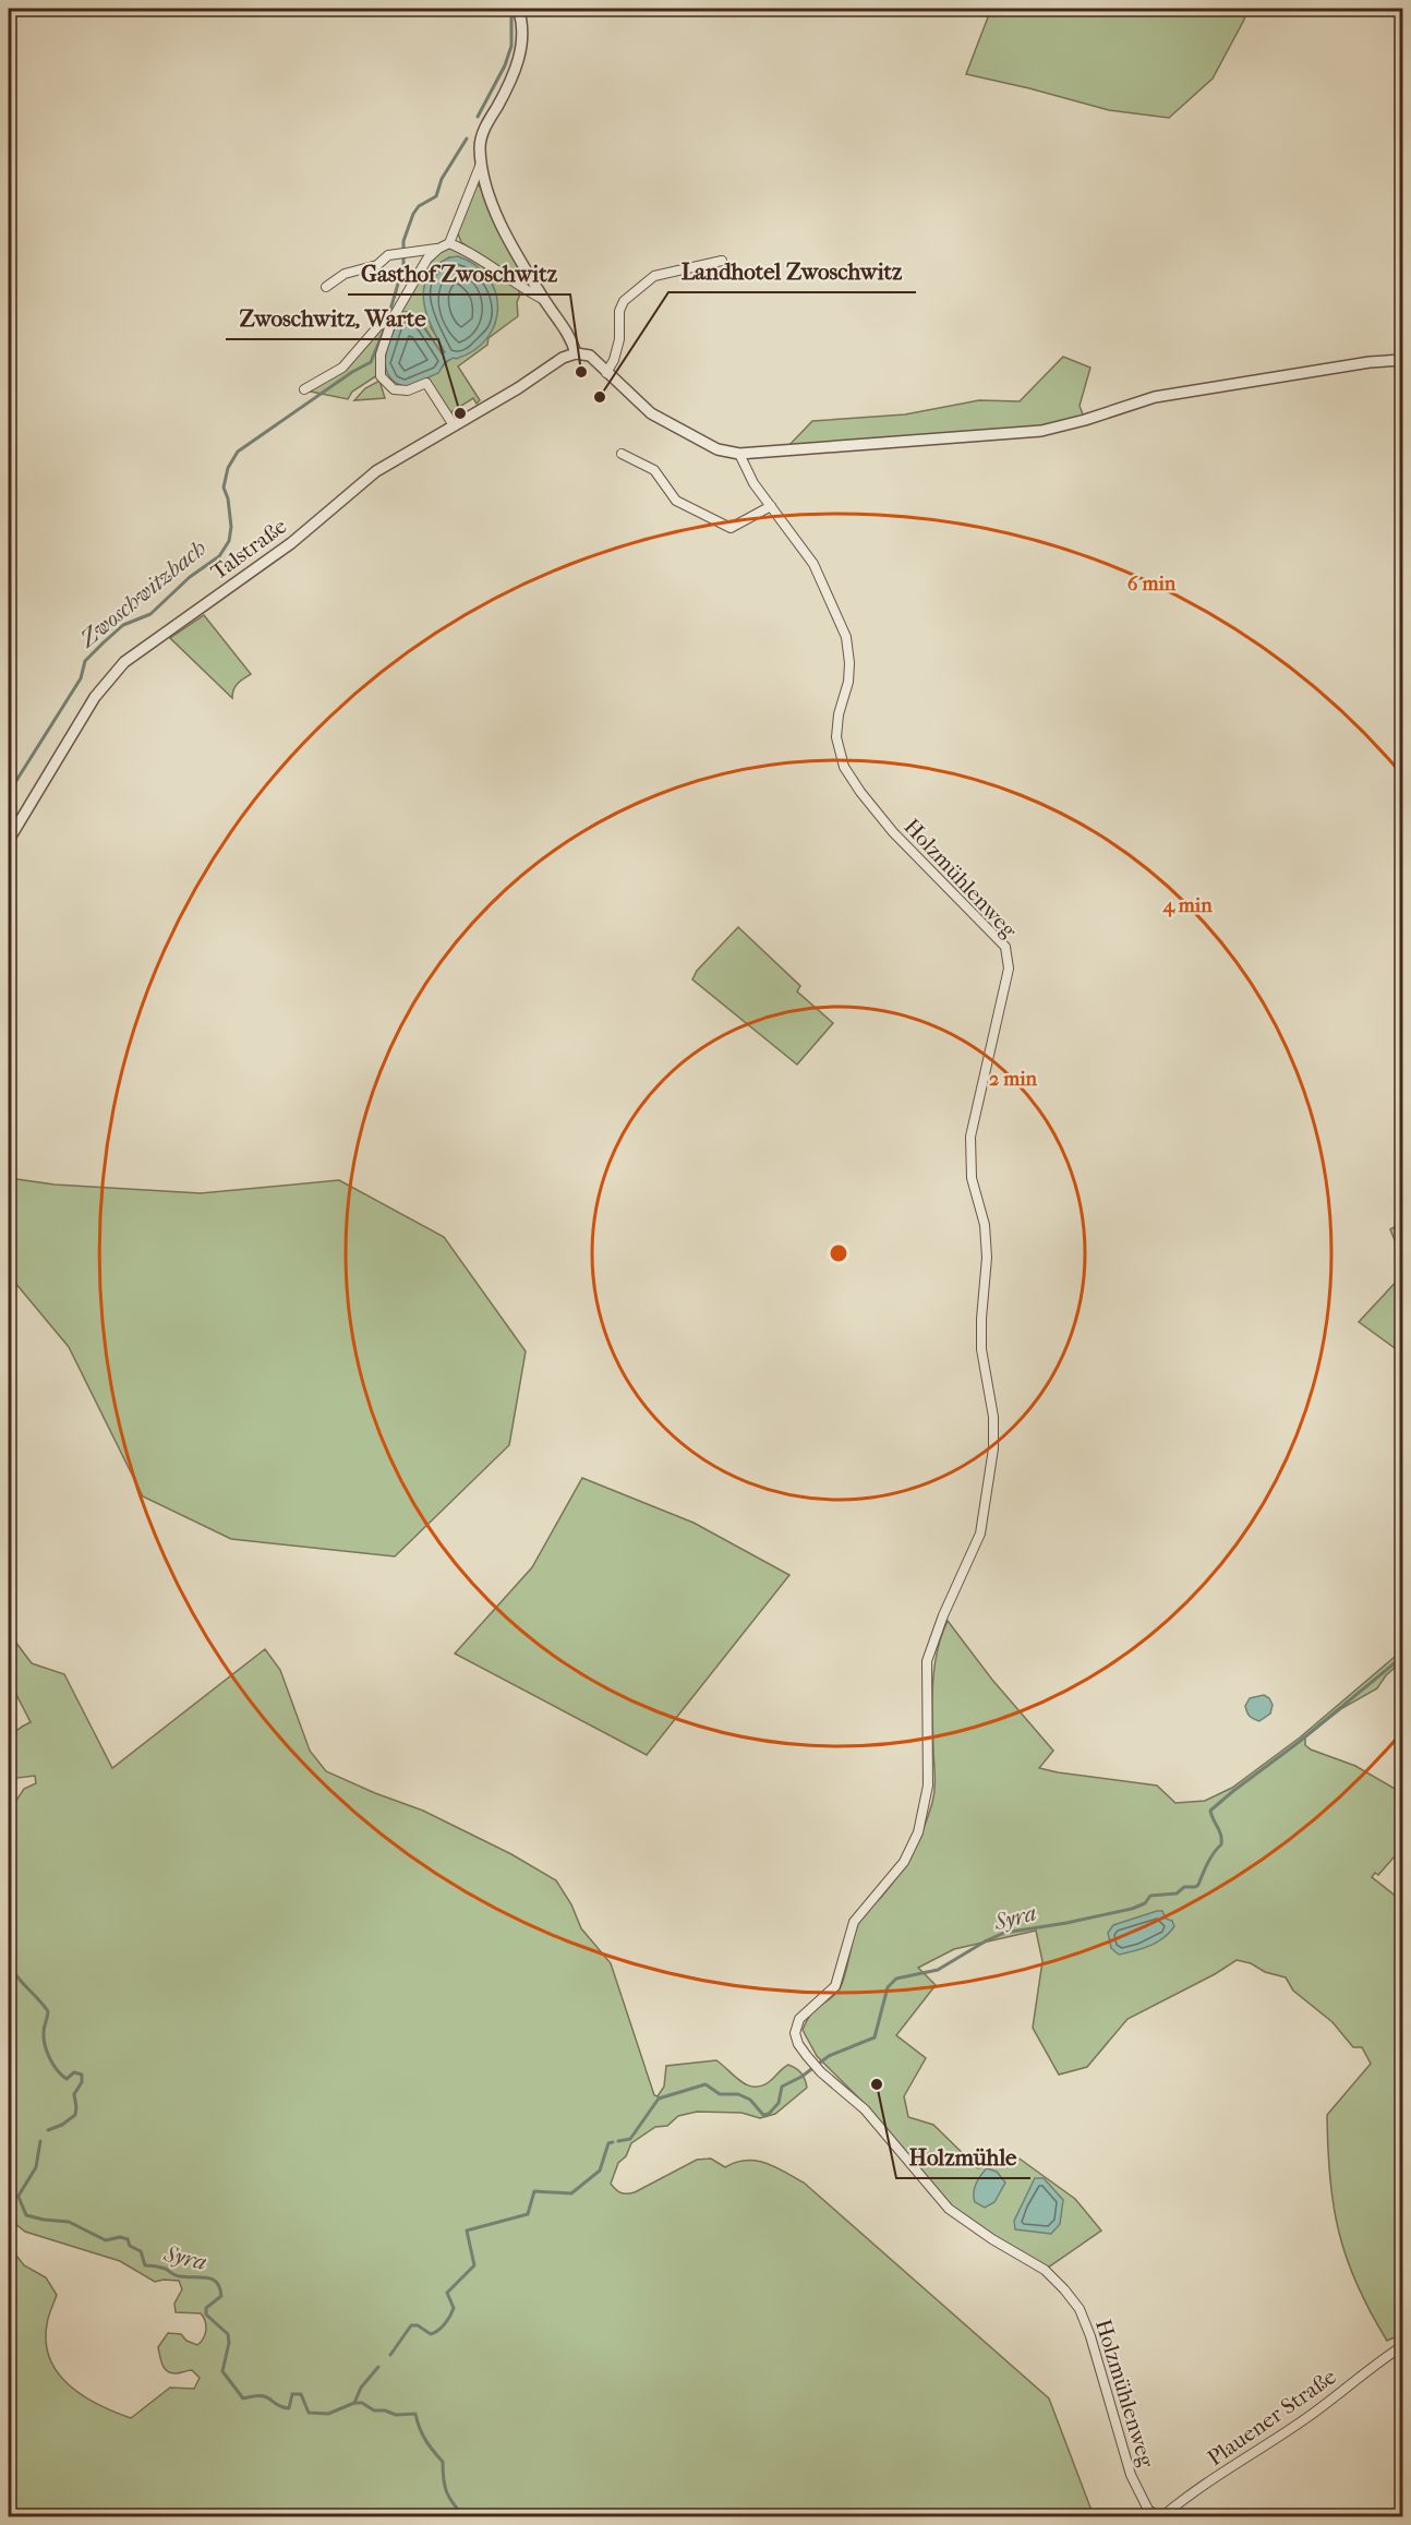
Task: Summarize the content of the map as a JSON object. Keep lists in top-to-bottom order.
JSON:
{
  "streets": {
    "street": ["Talstraße", "Holzmühlenweg", "Plauener Straße"]
  },
  "crossings": [
    ["Holzmühlenweg", "Plauener Straße"]
  ],
  "water": ["Zwoschwitzbach", "Syra"],
  "places": [
    "Gasthof Zwoschwitz",
    "Landhotel Zwoschwitz",
    "Zwoschwitz, Warte",
    "Holzmühle"
  ],
  "rings": ["6 min", "4 min", "2 min"]
}
